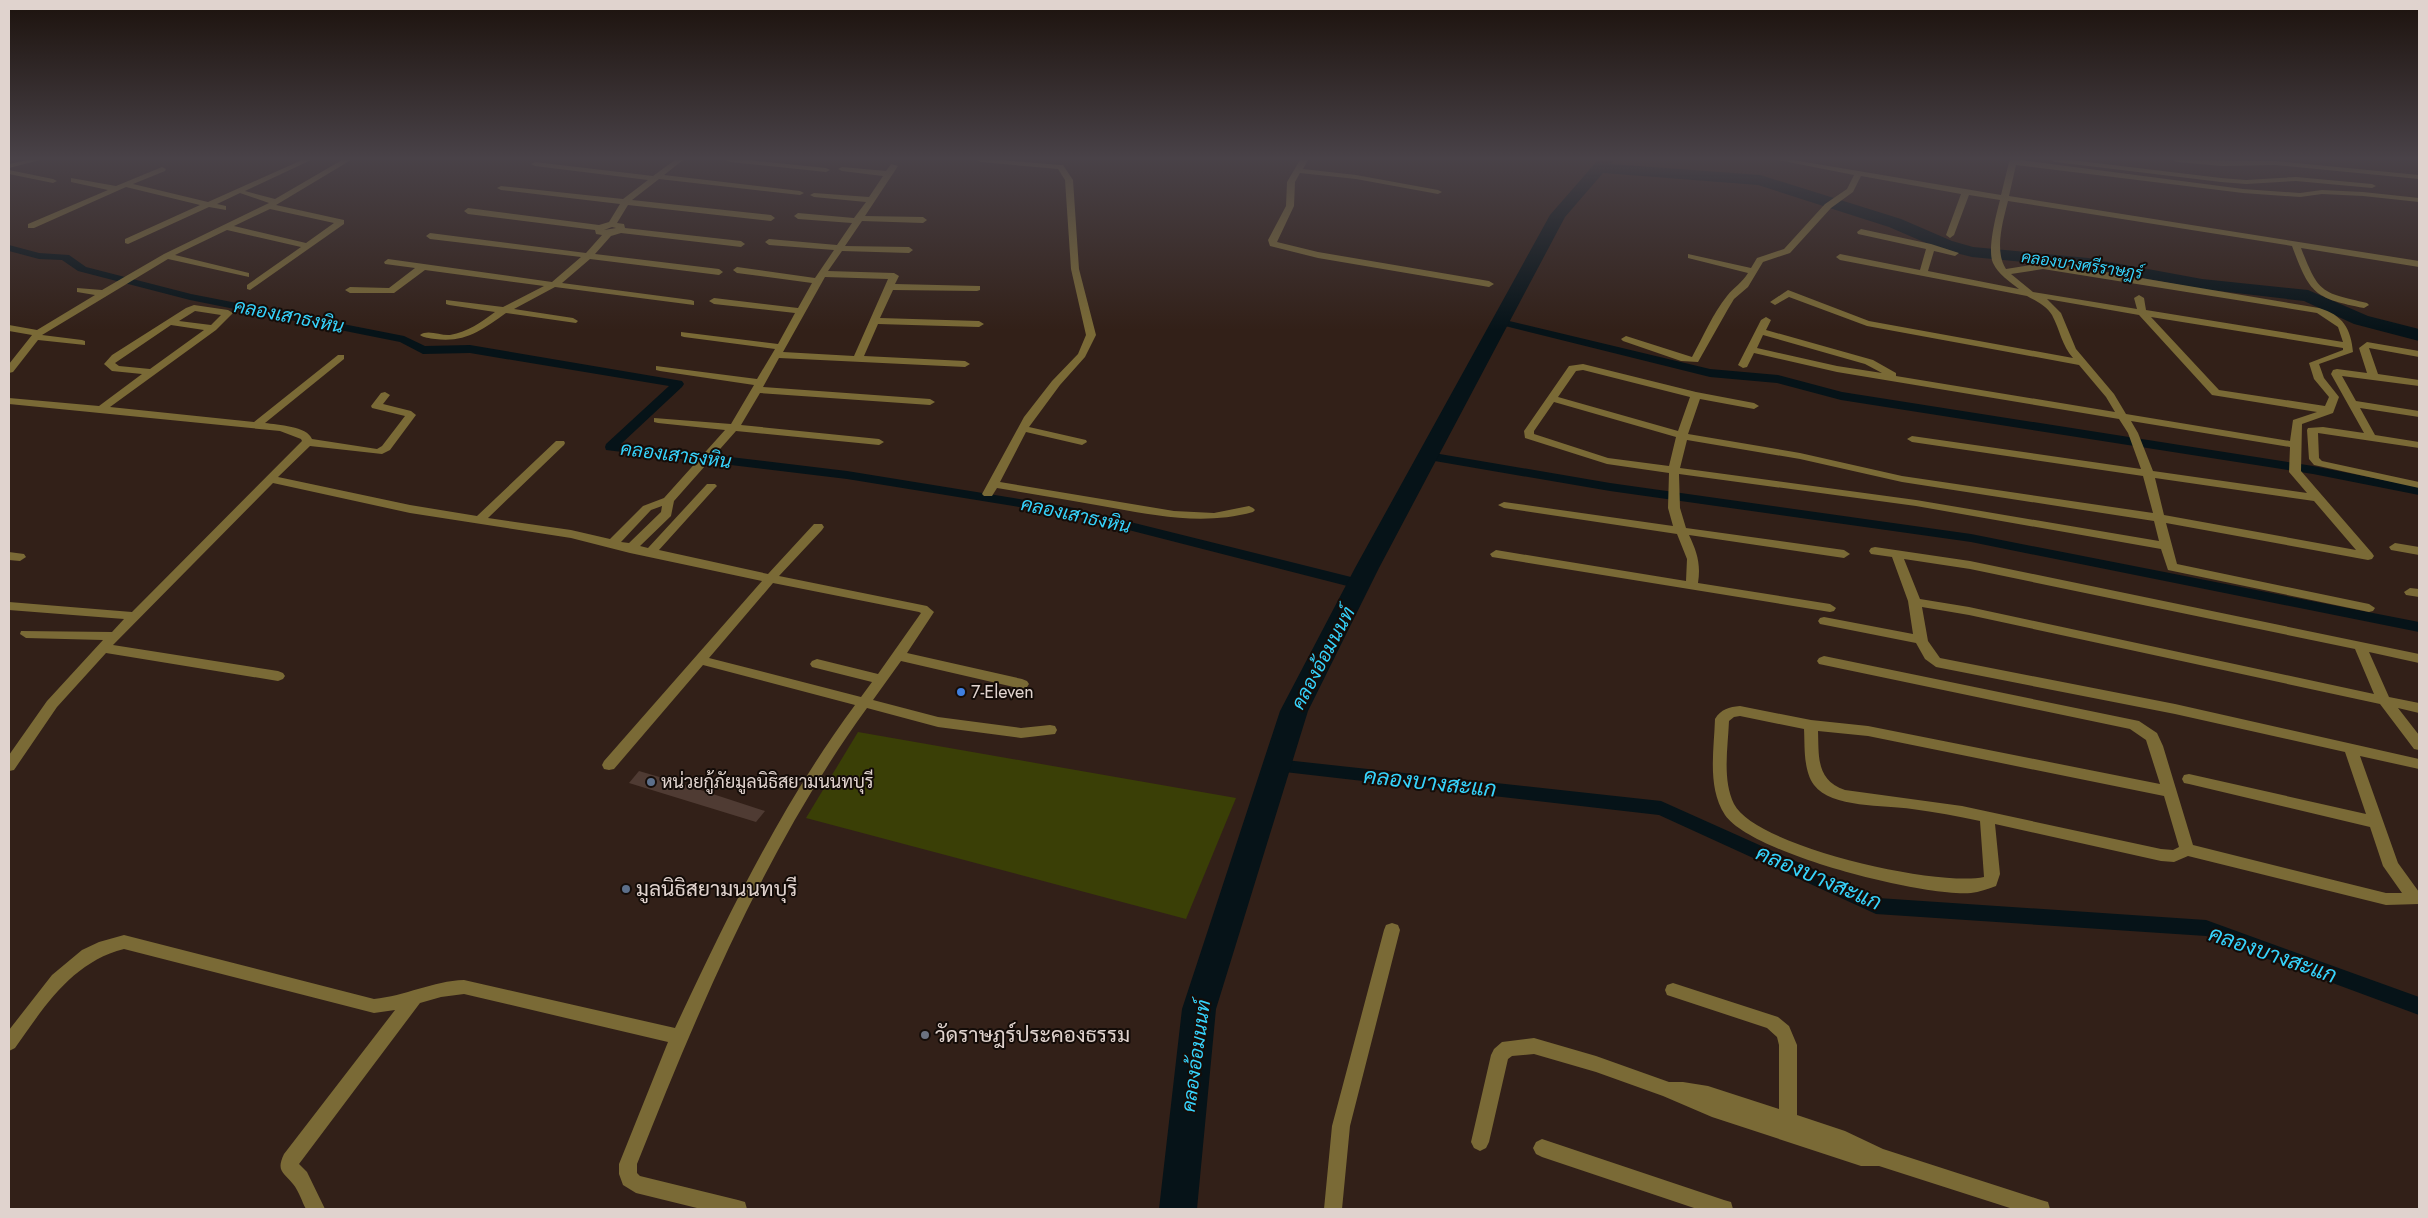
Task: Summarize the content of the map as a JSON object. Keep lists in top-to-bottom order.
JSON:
{
  "water": [
    "คลองบางศรีราษฎร์",
    "คลองเสาธงหิน",
    "คลองอ้อมนนท์",
    "คลองบางสะแก"
  ],
  "places": [
    "7-Eleven",
    "หน่วยกู้ภัยมูลนิธิสยามนนทบุรี",
    "มูลนิธิสยามนนทบุรี",
    "วัดราษฎร์ประคองธรรม"
  ]
}
